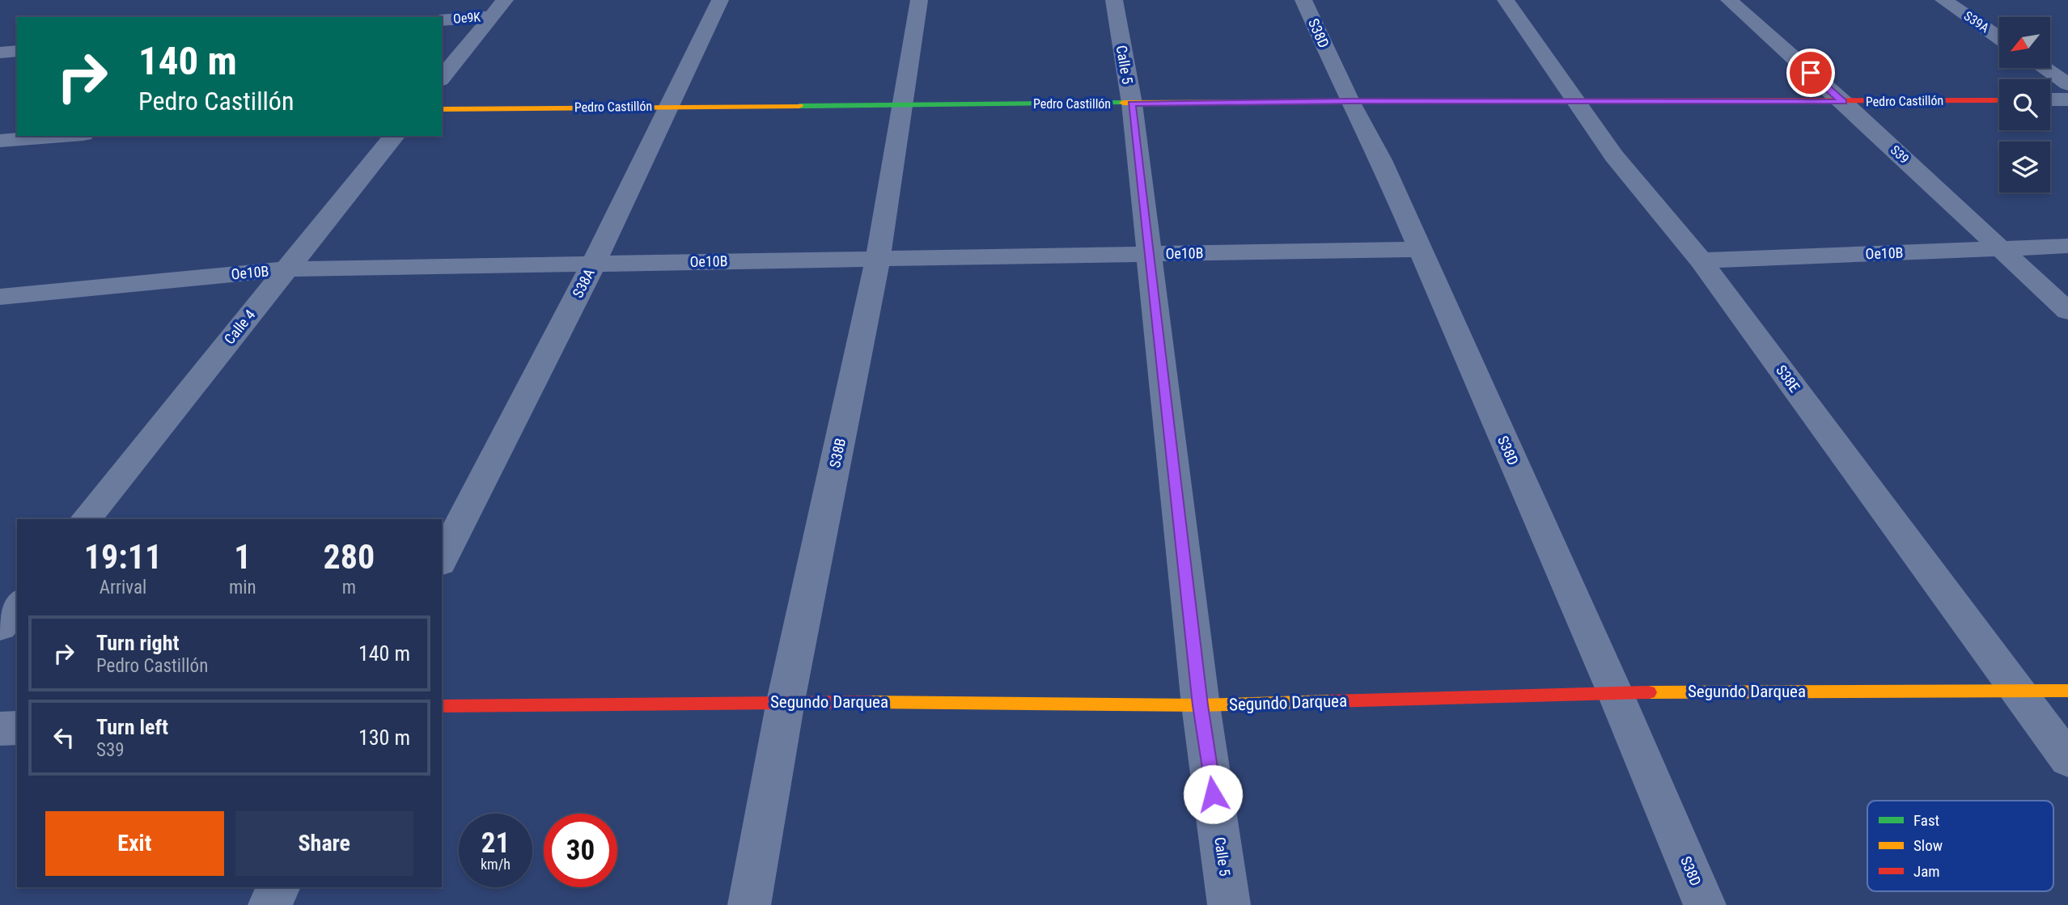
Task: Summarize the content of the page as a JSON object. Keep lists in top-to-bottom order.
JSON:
{
  "streets": {
    "street": [
      "Oe9K",
      "S39A",
      "S38D",
      "Calle 5",
      "Pedro Castillón",
      "S39",
      "Oe10B",
      "S38A",
      "Calle 4",
      "S38E",
      "S38B",
      "Segundo Darquea"
    ]
  },
  "crossings": [
    ["S38D", "Pedro Castillón"],
    ["S38D", "Oe10B"],
    ["S38D", "Segundo Darquea"],
    ["Calle 5", "Pedro Castillón"],
    ["Calle 5", "Oe10B"],
    ["Calle 5", "Segundo Darquea"],
    ["Pedro Castillón", "S39"],
    ["Pedro Castillón", "S38A"],
    ["Pedro Castillón", "S38E"],
    ["Pedro Castillón", "S38B"],
    ["S39", "Oe10B"],
    ["Oe10B", "S38A"],
    ["Oe10B", "Calle 4"],
    ["Oe10B", "S38E"],
    ["Oe10B", "S38B"],
    ["S38E", "Segundo Darquea"],
    ["S38B", "Segundo Darquea"]
  ],
  "legend": ["Fast", "Slow", "Jam"],
  "north": "bottom left",
  "page": {
    "turn": ["140 m", "Pedro Castillón"],
    "eta": [
      "19:11",
      "Arrival",
      "1",
      "min",
      "280",
      "m"
    ],
    "list": [
      {
        "name": "Turn right",
        "note": "Pedro Castillón",
        "value": "140 m"
      },
      {
        "name": "Turn left",
        "note": "S39",
        "value": "130 m"
      }
    ],
    "buttons": ["Exit", "Share"],
    "speed": "21 km/h",
    "limit": "30"
  }
}
